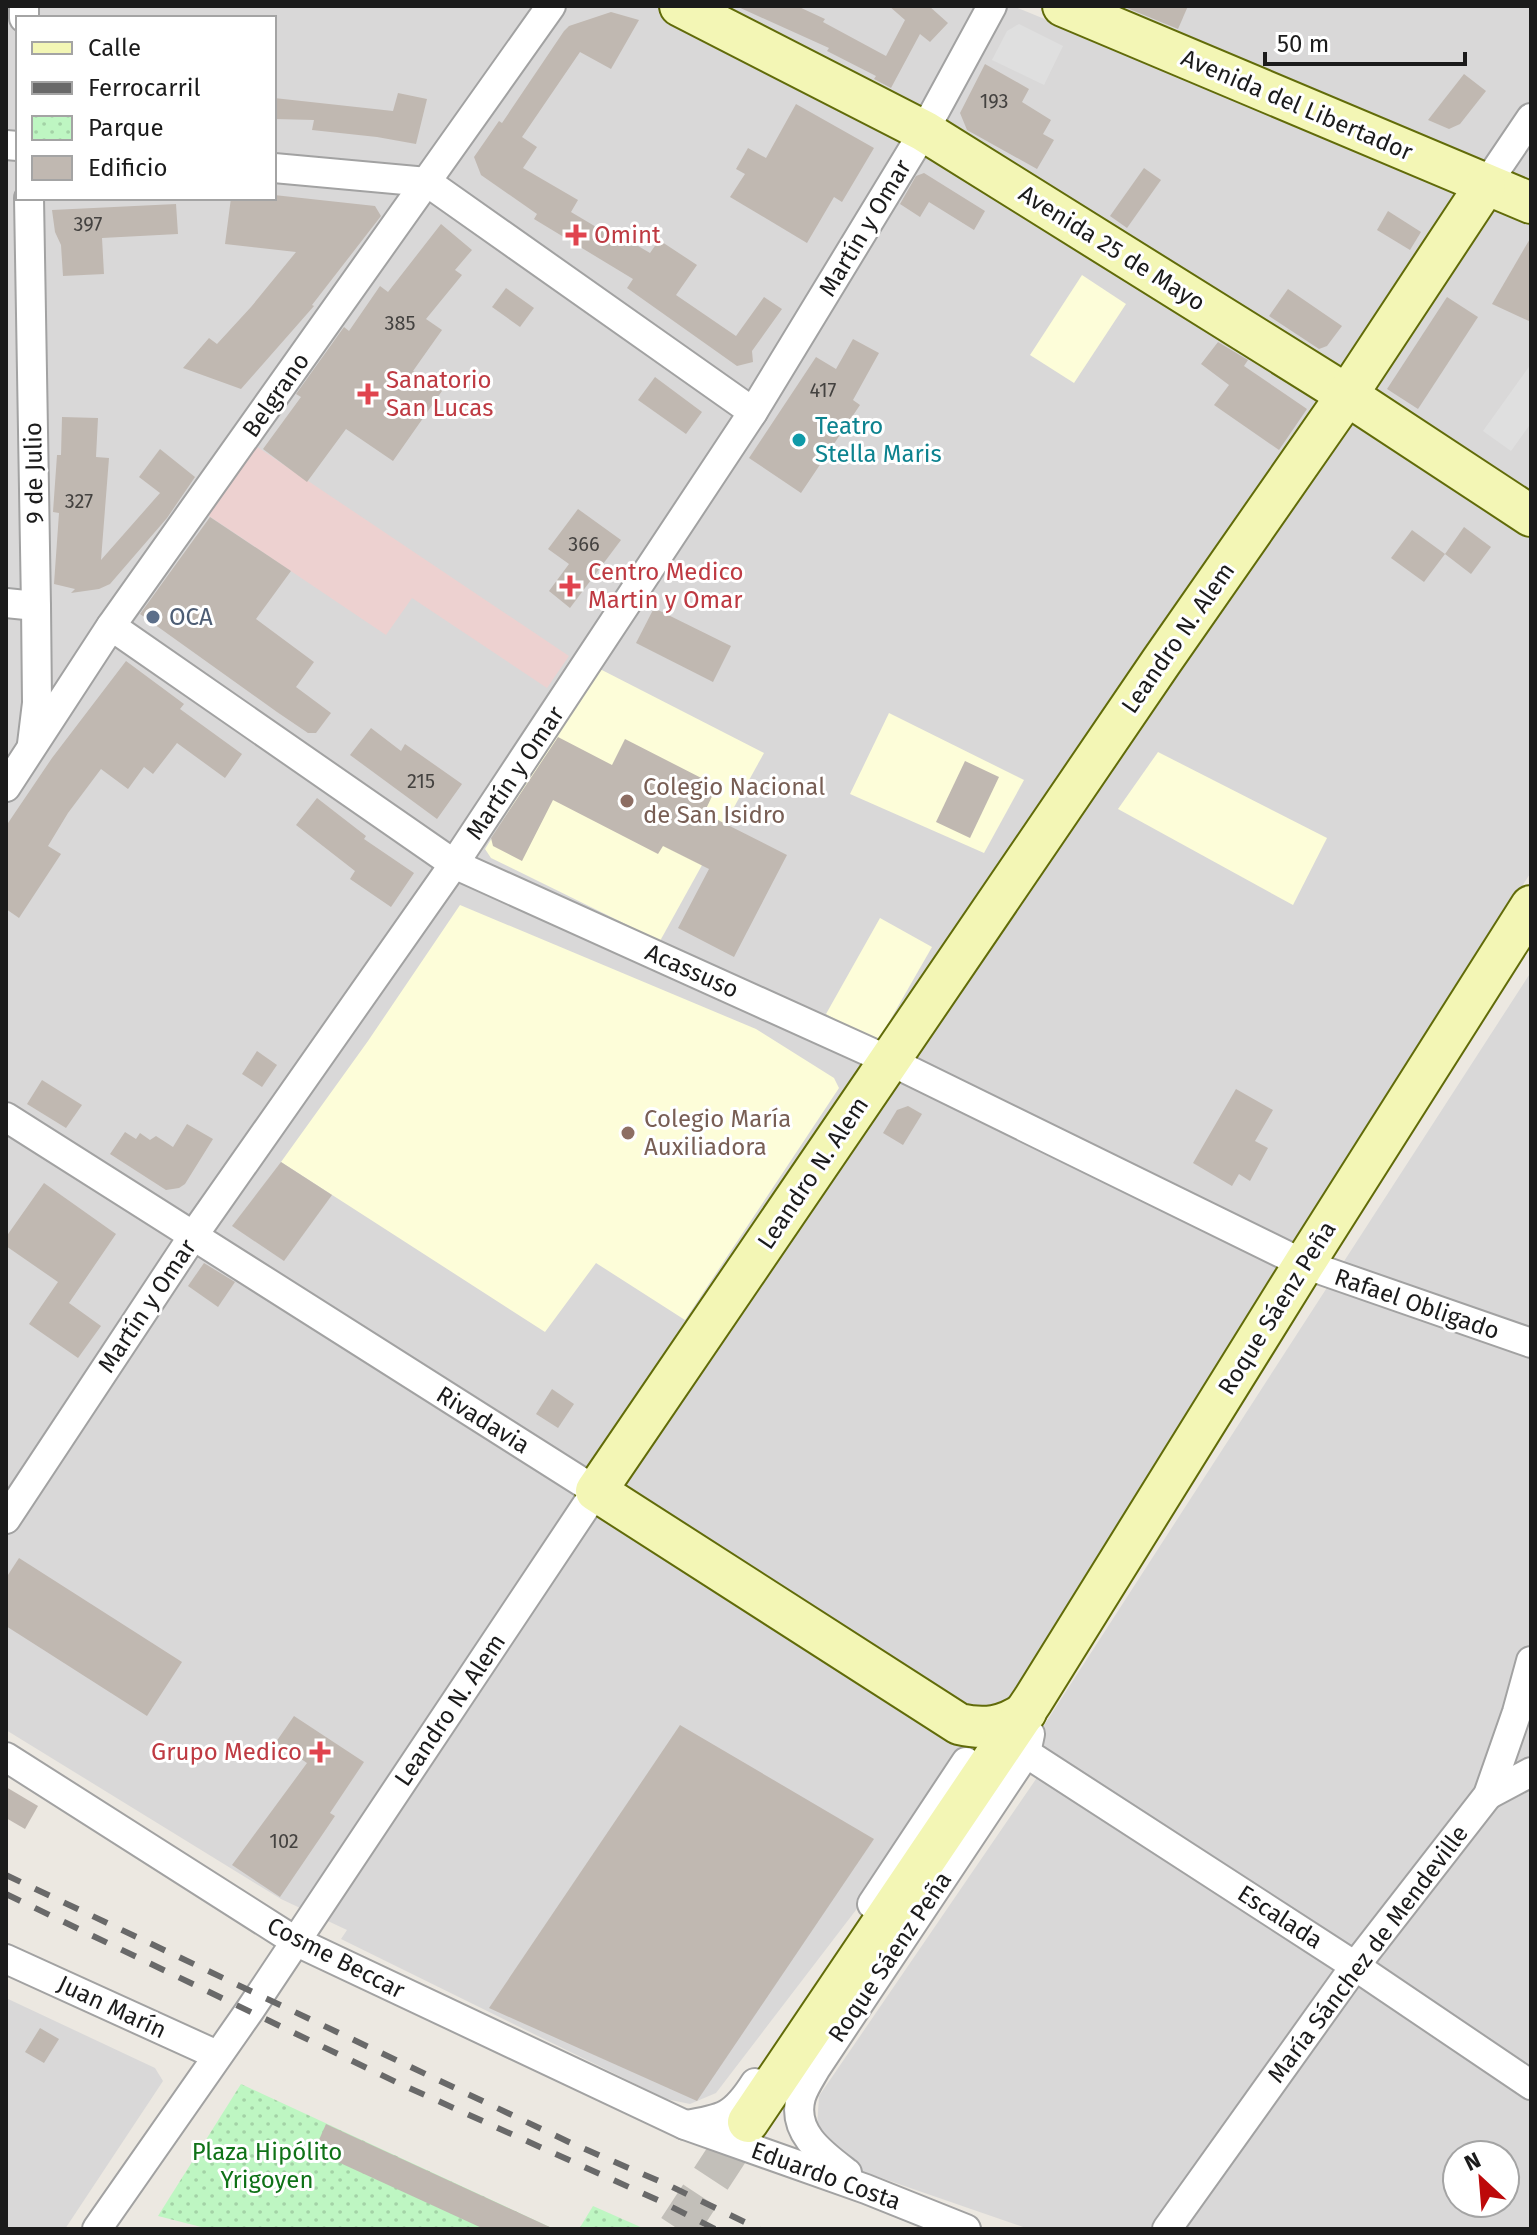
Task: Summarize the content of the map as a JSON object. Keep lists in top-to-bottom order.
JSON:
{
  "streets": {
    "main road": [
      "Avenida del Libertador",
      "Avenida 25 de Mayo",
      "Leandro N. Alem",
      "Roque Sáenz Peña",
      "Rivadavia"
    ],
    "street": [
      "Martín y Omar",
      "Belgrano",
      "9 de Julio",
      "Acassuso",
      "Rafael Obligado",
      "Escalada",
      "María Sánchez de Mendeville",
      "Cosme Beccar",
      "Juan Marín",
      "Eduardo Costa"
    ]
  },
  "crossings": [
    ["Avenida del Libertador", "Leandro N. Alem"],
    ["Martín y Omar", "Avenida 25 de Mayo"],
    ["Martín y Omar", "Acassuso"],
    ["Martín y Omar", "Rivadavia"],
    ["Avenida 25 de Mayo", "Leandro N. Alem"],
    ["Belgrano", "9 de Julio"],
    ["Belgrano", "Acassuso"],
    ["Leandro N. Alem", "Acassuso"],
    ["Leandro N. Alem", "Rivadavia"],
    ["Leandro N. Alem", "Cosme Beccar"],
    ["Leandro N. Alem", "Juan Marín"],
    ["Acassuso", "Rafael Obligado"],
    ["Acassuso", "Roque Sáenz Peña"],
    ["Rafael Obligado", "Roque Sáenz Peña"],
    ["Roque Sáenz Peña", "Rivadavia"],
    ["Roque Sáenz Peña", "Escalada"],
    ["Roque Sáenz Peña", "Cosme Beccar"],
    ["Roque Sáenz Peña", "Eduardo Costa"],
    ["Escalada", "María Sánchez de Mendeville"],
    ["Cosme Beccar", "Eduardo Costa"]
  ],
  "parks": ["Plaza Hipólito Yrigoyen"],
  "places": {
    "health": [
      "Omint",
      "Sanatorio San Lucas",
      "Centro Medico Martin y Omar",
      "Grupo Medico"
    ],
    "other": [
      "Teatro Stella Maris",
      "OCA",
      "Colegio Nacional de San Isidro",
      "Colegio María Auxiliadora"
    ]
  },
  "house_numbers": [
    "193",
    "397",
    "385",
    "417",
    "327",
    "366",
    "215",
    "102"
  ],
  "legend": [
    "Calle",
    "Ferrocarril",
    "Parque",
    "Edificio"
  ],
  "scale_bar": "50 m",
  "north": "top left"
}
